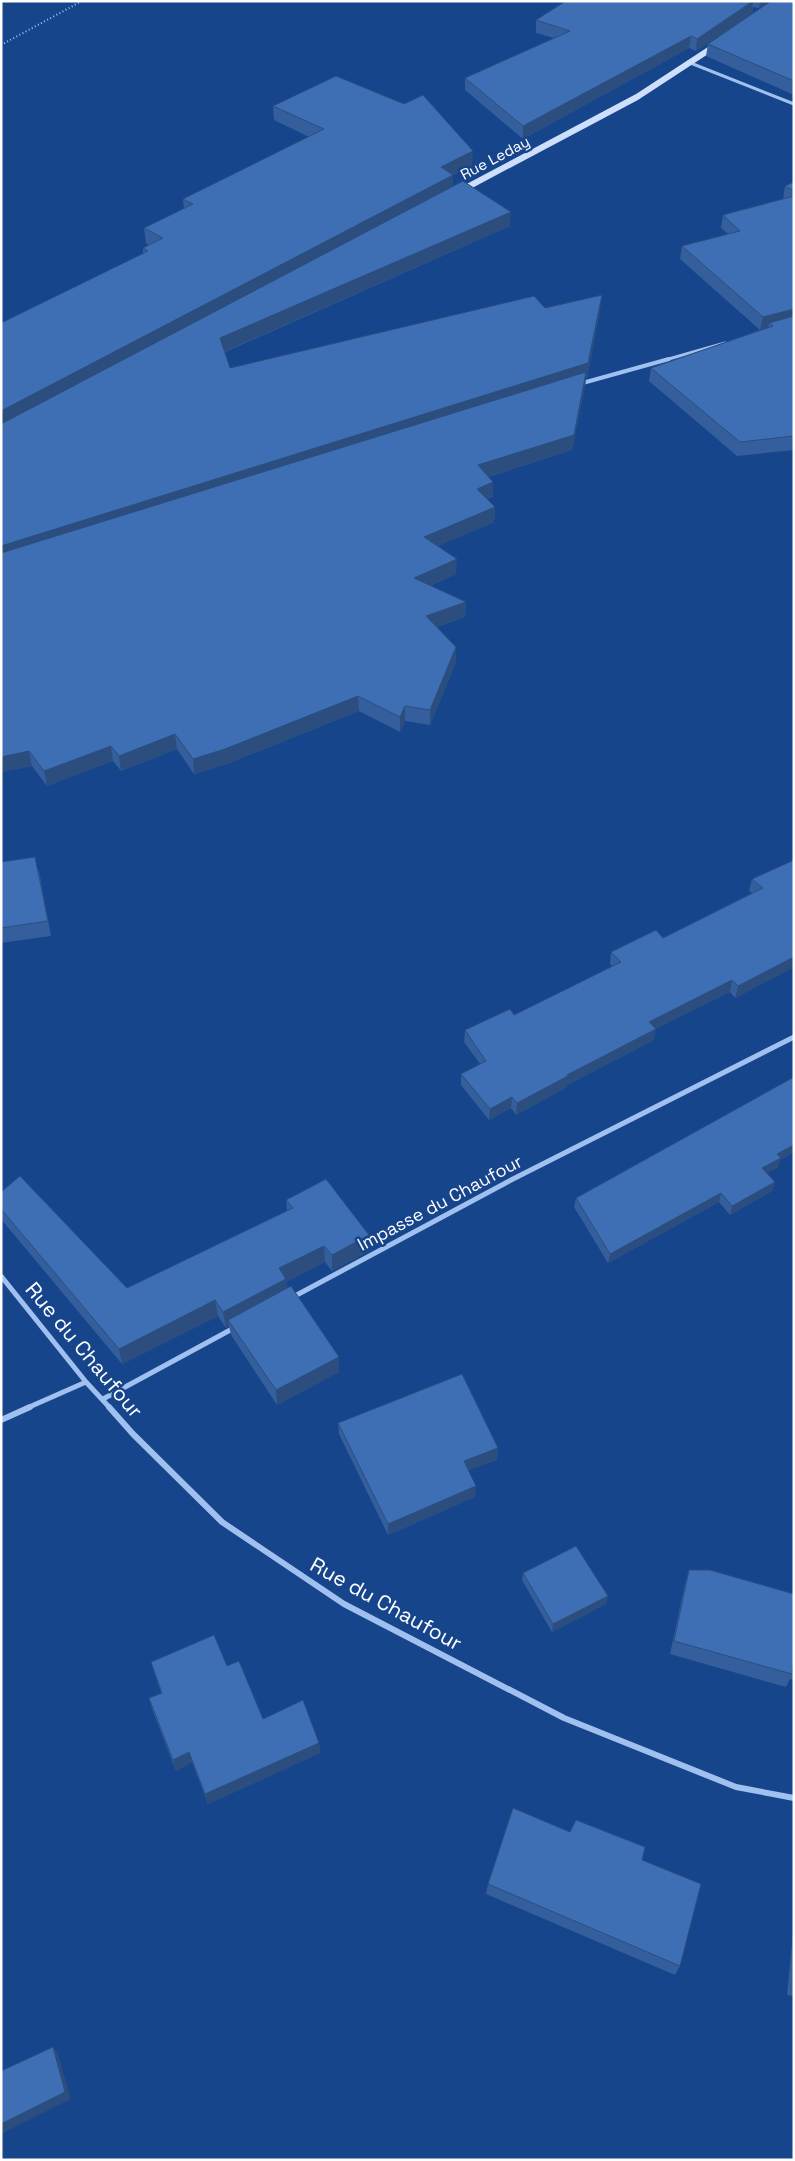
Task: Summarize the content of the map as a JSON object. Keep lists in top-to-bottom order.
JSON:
{
  "streets": {
    "main road": ["Rue Leday"],
    "street": ["Impasse du Chaufour", "Rue du Chaufour"]
  }
}
